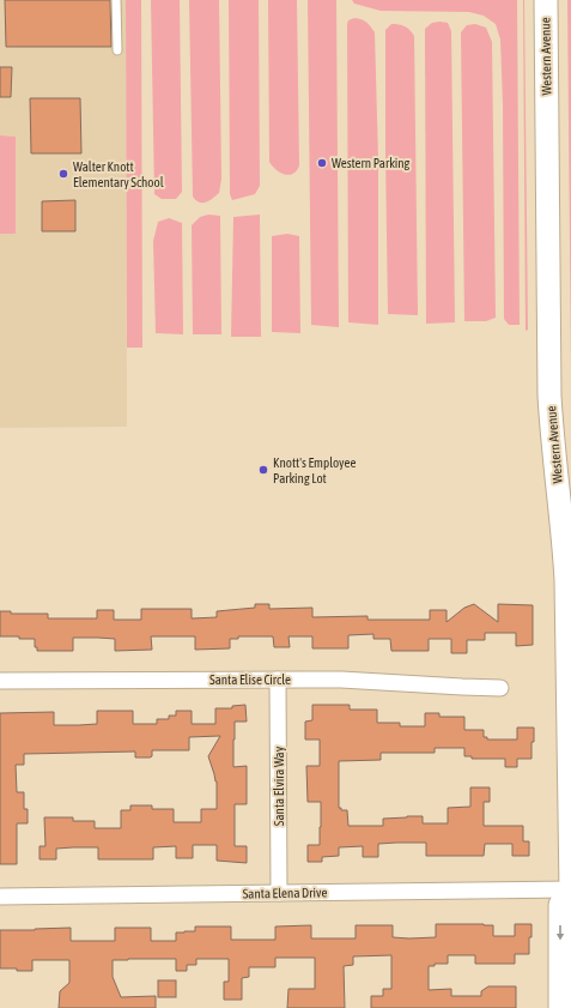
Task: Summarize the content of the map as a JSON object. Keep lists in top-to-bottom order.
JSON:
{
  "streets": {
    "main road": ["Western Avenue"],
    "street": ["Santa Elise Circle", "Santa Elvira Way", "Santa Elena Drive"]
  },
  "crossings": [
    ["Western Avenue", "Santa Elena Drive"],
    ["Santa Elise Circle", "Santa Elvira Way"],
    ["Santa Elvira Way", "Santa Elena Drive"]
  ],
  "places": ["Western Parking", "Walter Knott Elementary School", "Knott's Employee Parking Lot"]
}
